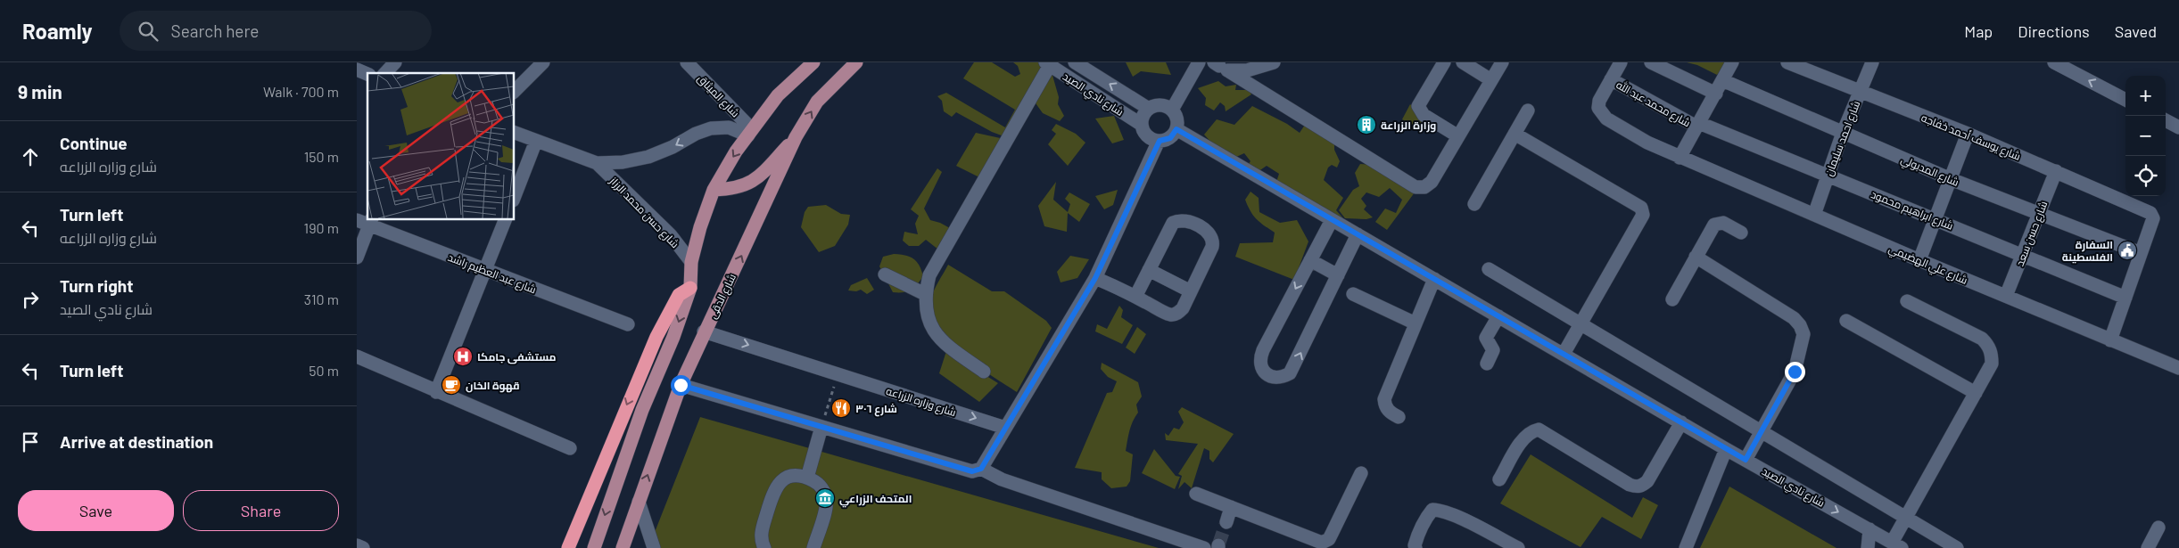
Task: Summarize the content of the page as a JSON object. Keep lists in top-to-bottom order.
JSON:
{
  "streets": {
    "main road": ["شارع الدقى"],
    "street": [
      "شارع نادي الصيد",
      "شارع الميثاق",
      "شارع محمد عبد الله",
      "شارع يوسف أحمد خفاجه",
      "شارع احمد سليمان",
      "شارع المدبولي",
      "شارع ابراهيم محمود",
      "شارع حسن محمد الرزاز",
      "شارع حسن سعد",
      "شارع علي الهضيمي",
      "شارع عبد العظيم راشد",
      "شارع وزاره الزراعه"
    ]
  },
  "crossings": [
    ["شارع الميثاق", "شارع حسن محمد الرزاز"],
    ["شارع محمد عبد الله", "شارع ابراهيم محمود"],
    ["شارع محمد عبد الله", "شارع علي الهضيمي"],
    ["شارع يوسف أحمد خفاجه", "شارع احمد سليمان"],
    ["شارع يوسف أحمد خفاجه", "شارع المدبولي"],
    ["شارع يوسف أحمد خفاجه", "شارع حسن سعد"],
    ["شارع احمد سليمان", "شارع المدبولي"],
    ["شارع احمد سليمان", "شارع ابراهيم محمود"],
    ["شارع احمد سليمان", "شارع علي الهضيمي"],
    ["شارع المدبولي", "شارع حسن سعد"],
    ["شارع ابراهيم محمود", "شارع حسن سعد"],
    ["شارع حسن سعد", "شارع علي الهضيمي"],
    ["شارع الدقى", "شارع وزاره الزراعه"]
  ],
  "one_way": ["شارع حسن محمد الرزاز"],
  "places": {
    "building": ["وزارة الزراعة"],
    "public building": ["السفارة الفلسطينة"],
    "hospital": ["مستشفى جامكا"],
    "cafe": ["قهوة الخان"],
    "restaurant": ["شارع ٣٠٦"],
    "museum": ["المتحف الزراعي"]
  },
  "page": {
    "header": "Roamly",
    "search": "Search here",
    "nav": ["Map", "Directions", "Saved"],
    "heading": ["9 min", "Walk · 700 m"],
    "map_buttons": ["+", "−"],
    "list": [
      ["Continue", "شارع وزاره الزراعه", "150 m"],
      ["Turn left", "شارع وزاره الزراعه", "190 m"],
      ["Turn right", "شارع نادي الصيد", "310 m"],
      ["Turn left", "50 m"],
      "Arrive at destination"
    ],
    "buttons": ["Save", "Share"]
  }
}
